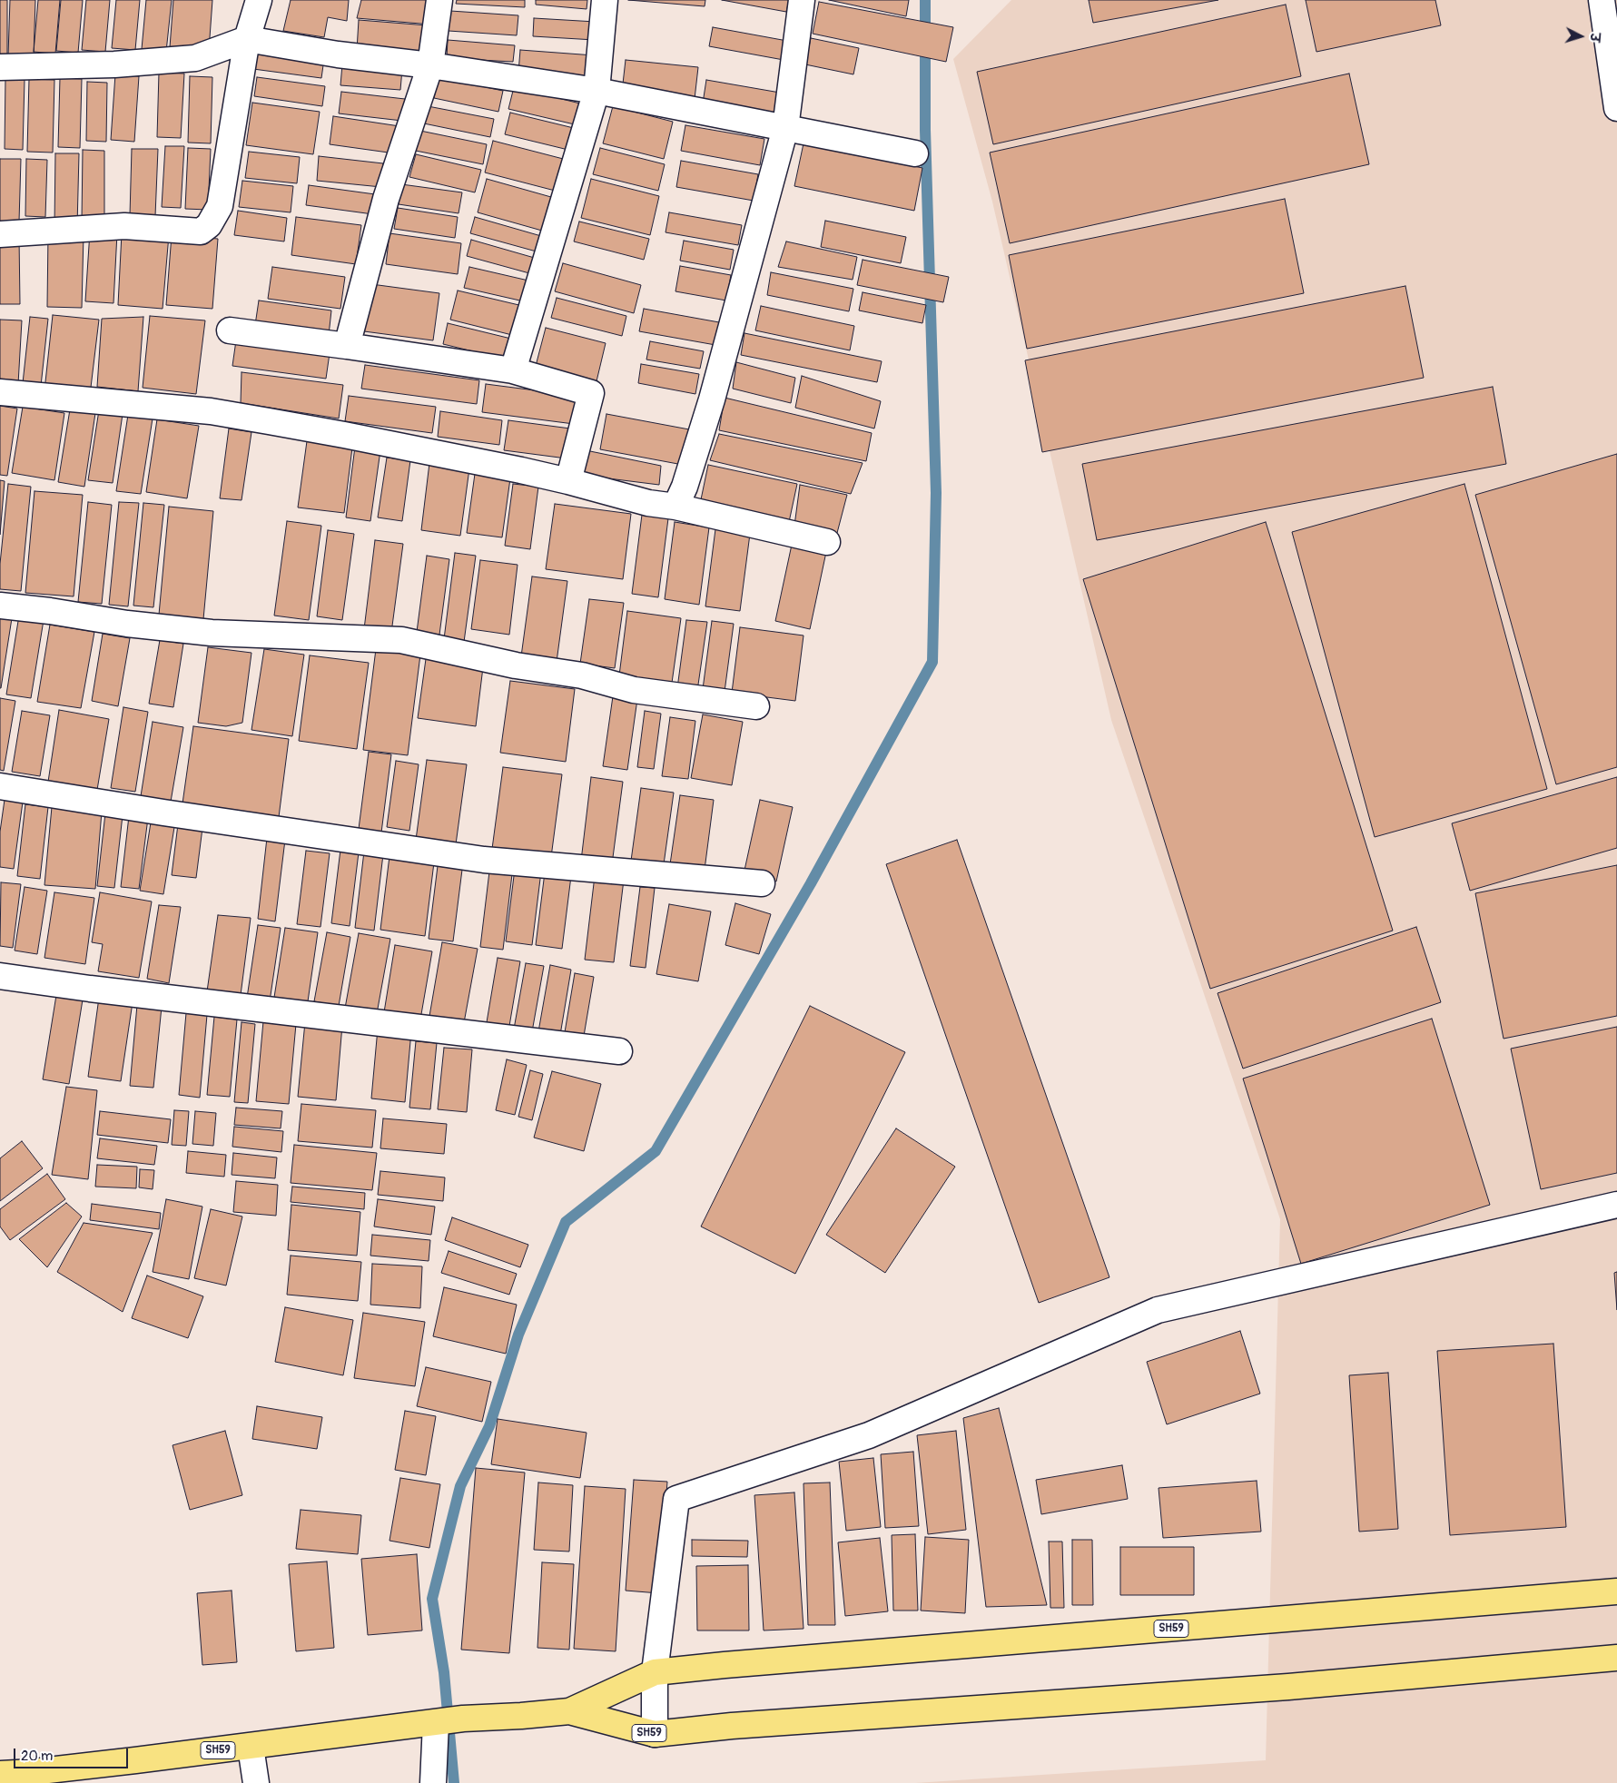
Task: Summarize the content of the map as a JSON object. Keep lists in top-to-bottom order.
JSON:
{
  "streets": {
    "main road": ["SH59"]
  },
  "scale_bar": "20 m",
  "north": "right"
}
